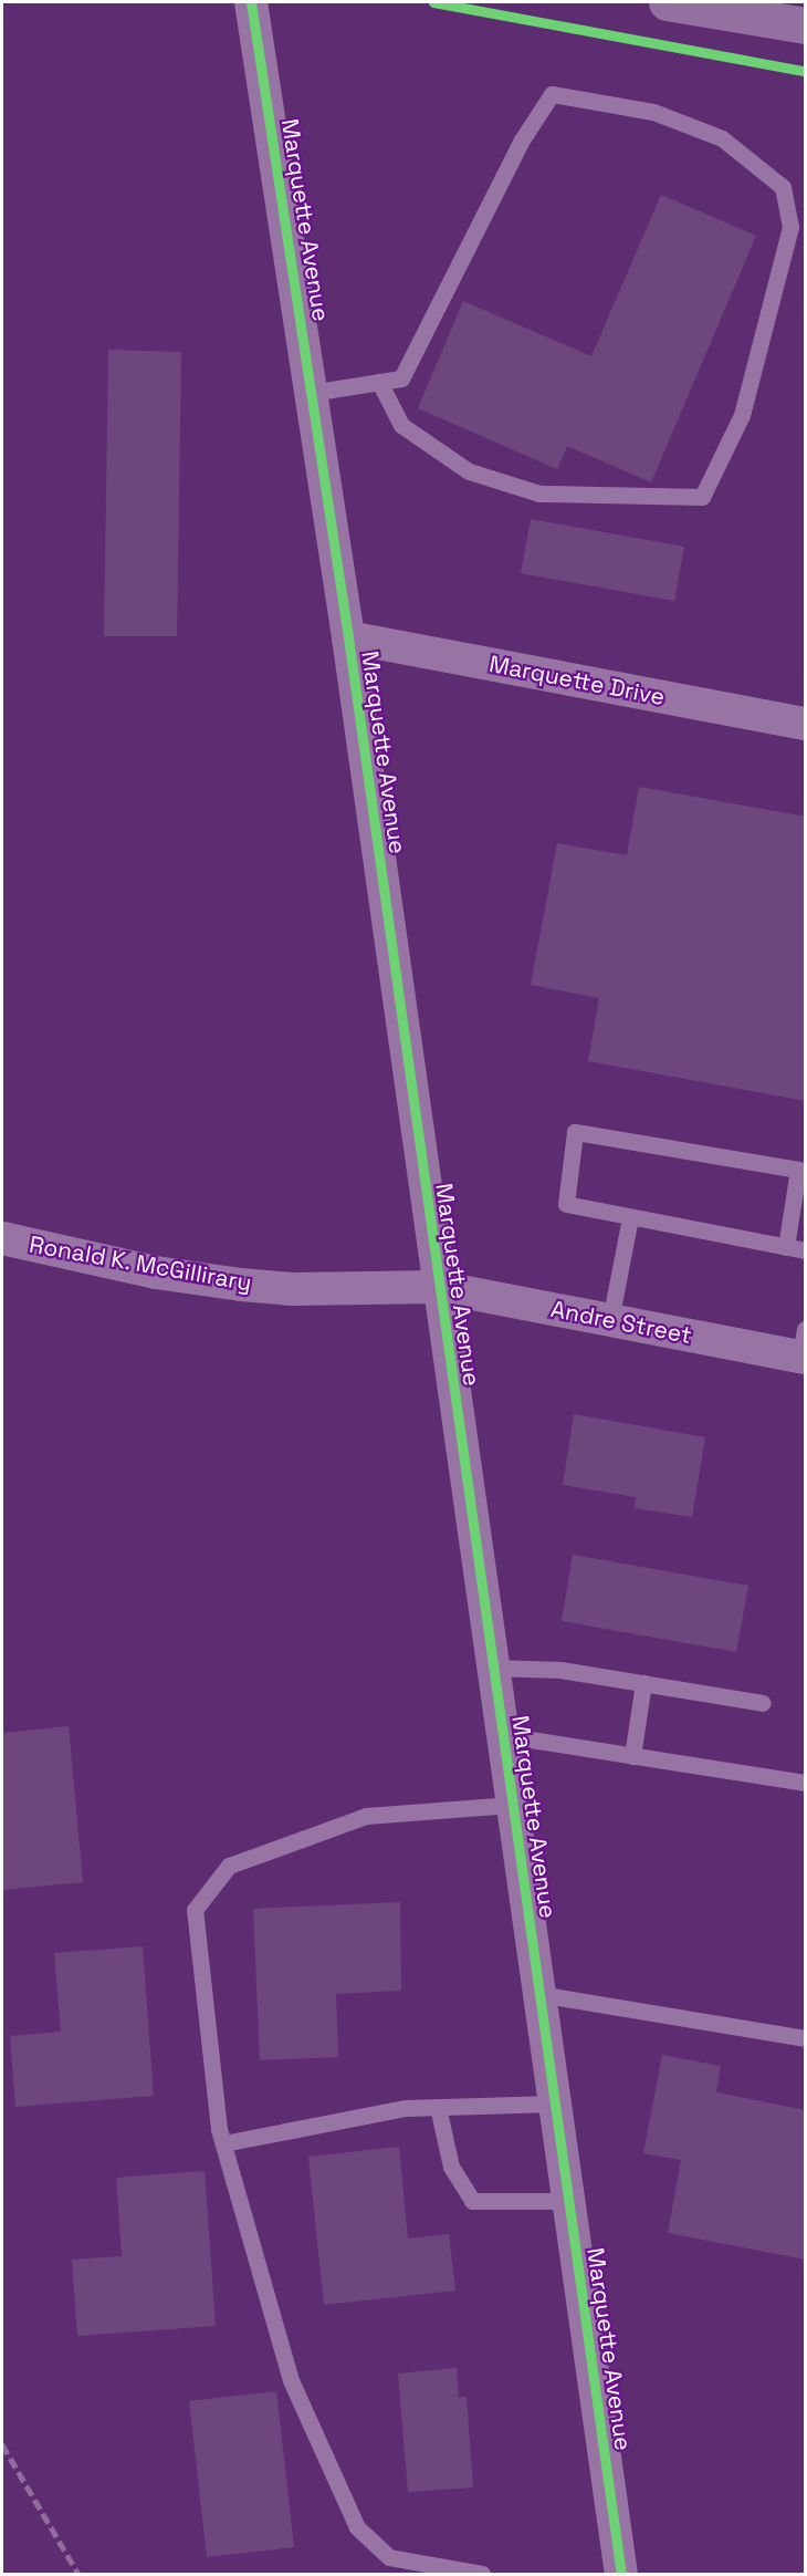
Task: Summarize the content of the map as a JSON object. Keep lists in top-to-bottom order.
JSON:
{
  "streets": {
    "street": [
      "Marquette Avenue",
      "Marquette Drive",
      "Ronald K. McGillirary",
      "Andre Street"
    ]
  },
  "crossings": [
    ["Marquette Avenue", "Marquette Drive"],
    ["Marquette Avenue", "Ronald K. McGillirary"],
    ["Marquette Avenue", "Andre Street"],
    ["Ronald K. McGillirary", "Andre Street"]
  ]
}
